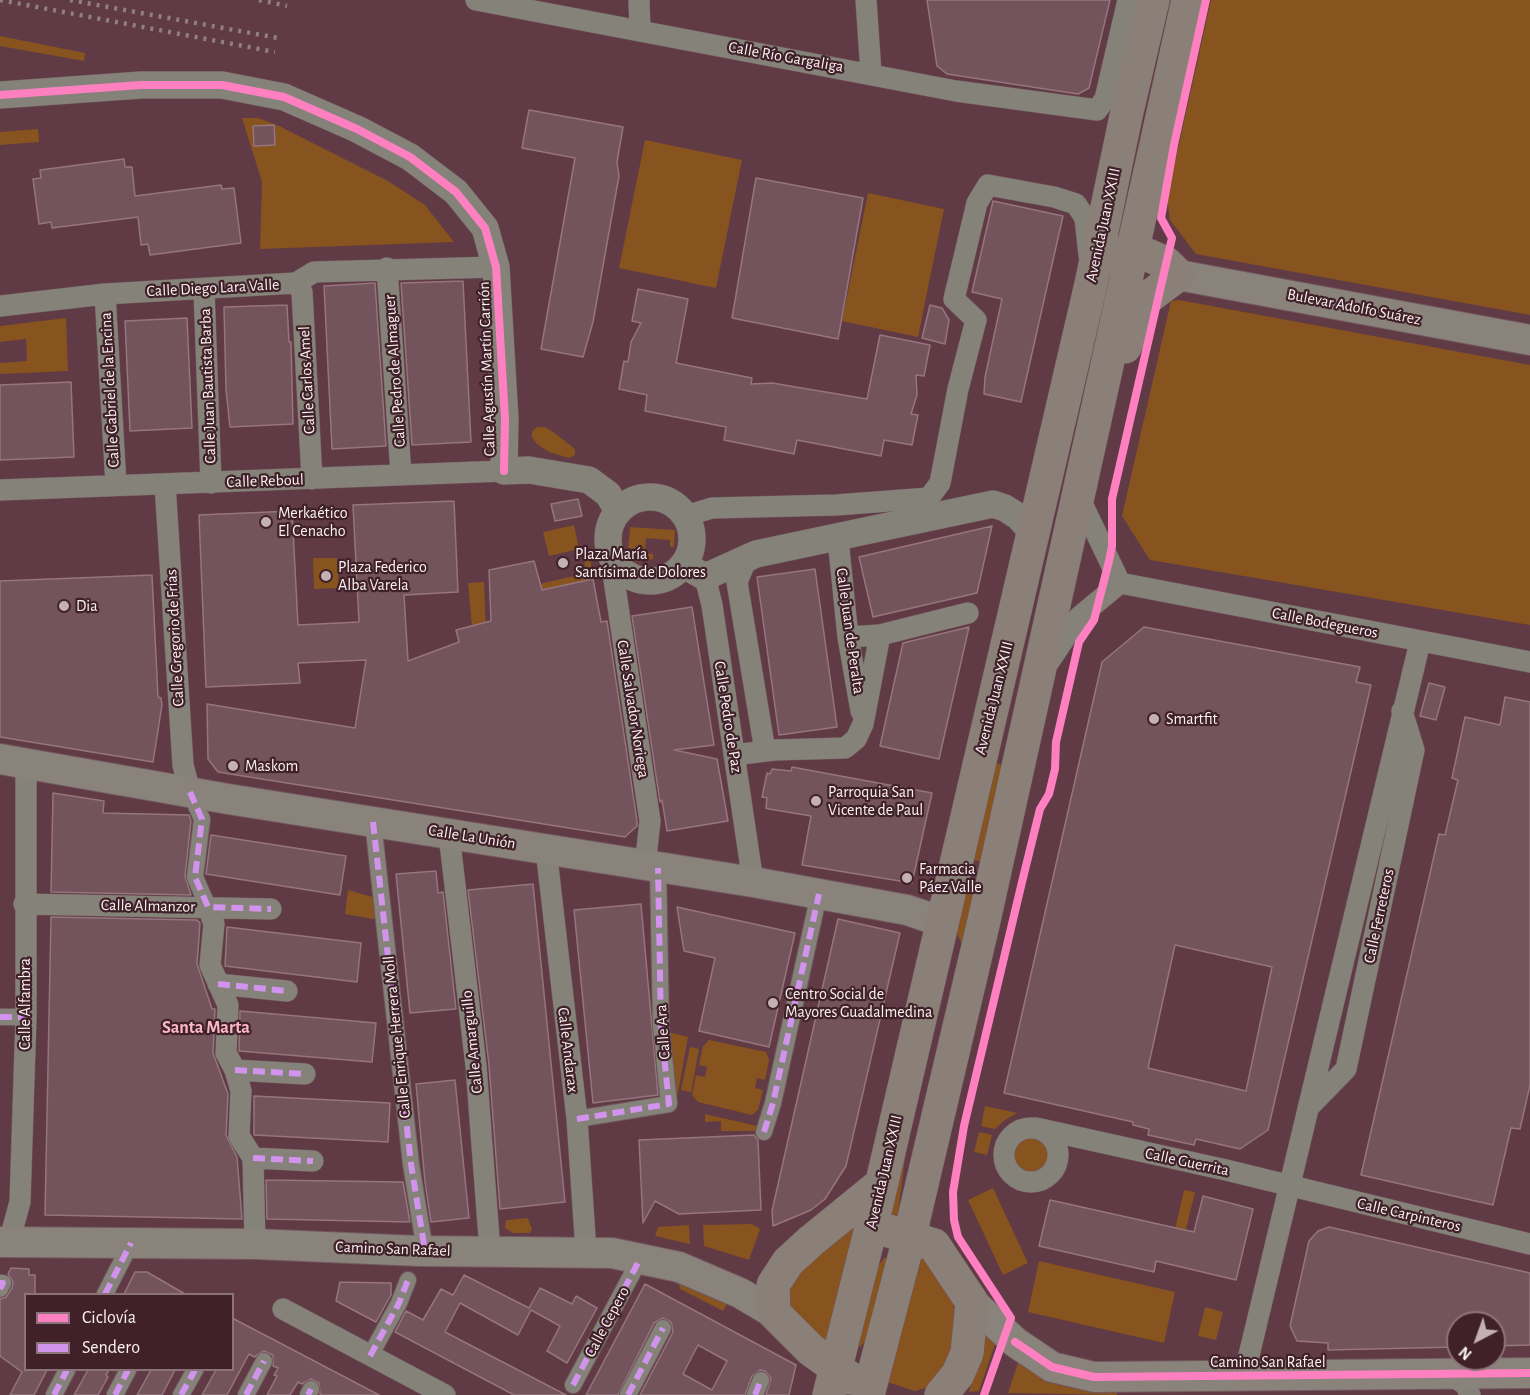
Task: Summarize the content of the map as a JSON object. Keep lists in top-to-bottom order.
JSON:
{
  "streets": {
    "main road": [
      "Avenida Juan XXIII",
      "Bulevar Adolfo Suárez",
      "Calle La Unión",
      "Camino San Rafael"
    ],
    "street": [
      "Calle Río Gargaliga",
      "Calle Diego Lara Valle",
      "Calle Agustín Martín Carrión",
      "Calle Pedro de Almaguer",
      "Calle Carlos Amel",
      "Calle Juan Bautista Barba",
      "Calle Gabriel de la Encina",
      "Calle Reboul",
      "Calle Bodegueros",
      "Calle Juan de Peralta",
      "Calle Gregorio de Frías",
      "Calle Salvador Noriega",
      "Calle Pedro de Paz",
      "Calle Almanzor",
      "Calle Ferreteros",
      "Calle Alfambra",
      "Calle Ara",
      "Calle Enrique Herrera Moll",
      "Calle Amarguillo",
      "Calle Andarax",
      "Calle Guerrita",
      "Calle Carpinteros",
      "Calle Cepero"
    ]
  },
  "crossings": [
    ["Avenida Juan XXIII", "Calle La Unión"],
    ["Calle Diego Lara Valle", "Calle Agustín Martín Carrión"],
    ["Calle Diego Lara Valle", "Calle Pedro de Almaguer"],
    ["Calle Diego Lara Valle", "Calle Carlos Amel"],
    ["Calle Diego Lara Valle", "Calle Juan Bautista Barba"],
    ["Calle Diego Lara Valle", "Calle Gabriel de la Encina"],
    ["Calle Agustín Martín Carrión", "Calle Reboul"],
    ["Calle Pedro de Almaguer", "Calle Reboul"],
    ["Calle Carlos Amel", "Calle Reboul"],
    ["Calle Juan Bautista Barba", "Calle Reboul"],
    ["Calle Gabriel de la Encina", "Calle Reboul"],
    ["Calle Reboul", "Calle Gregorio de Frías"],
    ["Calle Bodegueros", "Calle Ferreteros"],
    ["Calle Juan de Peralta", "Calle Pedro de Paz"],
    ["Calle Gregorio de Frías", "Calle La Unión"],
    ["Calle Salvador Noriega", "Calle Pedro de Paz"],
    ["Calle Salvador Noriega", "Calle La Unión"],
    ["Calle Salvador Noriega", "Calle Ara"],
    ["Calle Pedro de Paz", "Calle La Unión"],
    ["Calle La Unión", "Calle Alfambra"],
    ["Calle La Unión", "Calle Ara"],
    ["Calle La Unión", "Calle Enrique Herrera Moll"],
    ["Calle La Unión", "Calle Amarguillo"],
    ["Calle La Unión", "Calle Andarax"],
    ["Calle Almanzor", "Calle Alfambra"],
    ["Calle Ferreteros", "Calle Guerrita"],
    ["Calle Ferreteros", "Calle Carpinteros"],
    ["Calle Ferreteros", "Camino San Rafael"],
    ["Calle Alfambra", "Camino San Rafael"],
    ["Calle Ara", "Calle Andarax"],
    ["Calle Enrique Herrera Moll", "Camino San Rafael"],
    ["Calle Amarguillo", "Camino San Rafael"],
    ["Calle Andarax", "Camino San Rafael"],
    ["Calle Guerrita", "Calle Carpinteros"],
    ["Camino San Rafael", "Calle Cepero"]
  ],
  "districts": ["Santa Marta"],
  "places": [
    "Merkaético El Cenacho",
    "Plaza María Santísima de Dolores",
    "Plaza Federico Alba Varela",
    "Dia",
    "Smartfit",
    "Maskom",
    "Parroquia San Vicente de Paul",
    "Farmacia Páez Valle",
    "Centro Social de Mayores Guadalmedina"
  ],
  "legend": ["Ciclovía", "Sendero"],
  "north": "bottom left"
}
